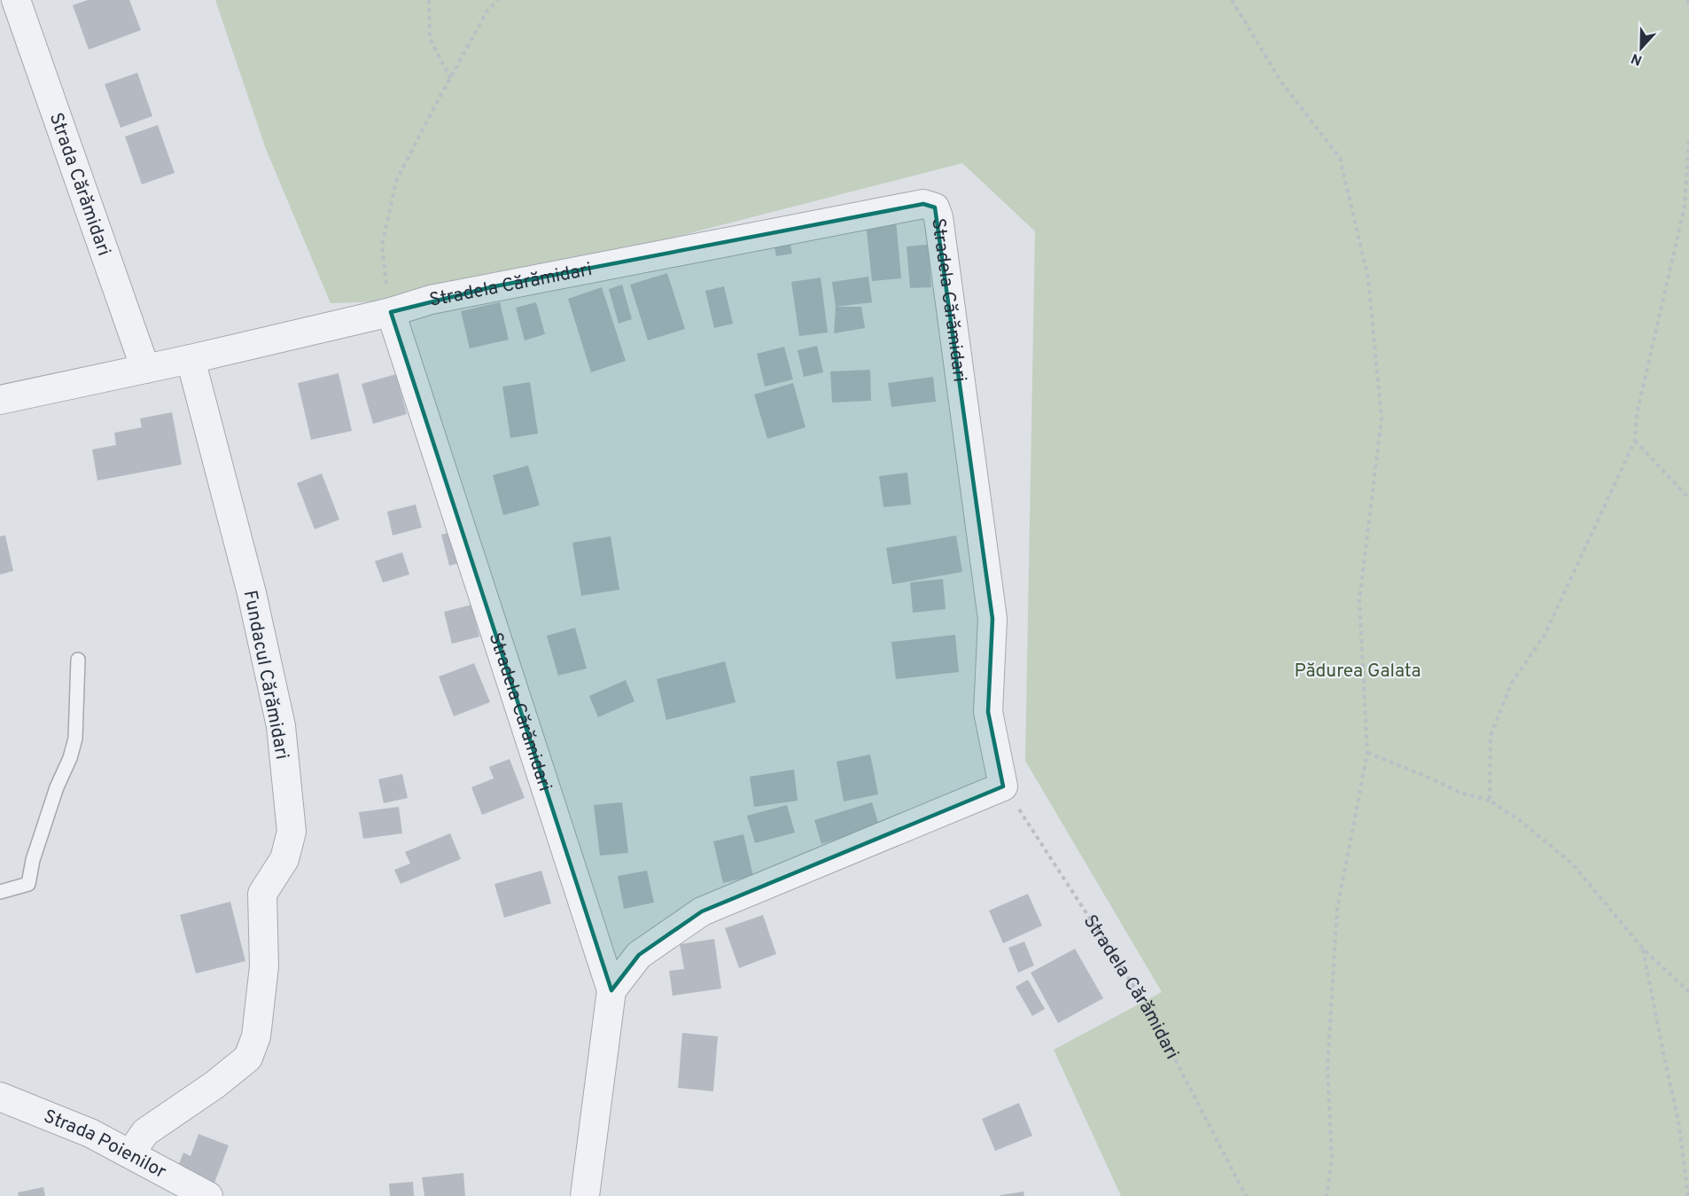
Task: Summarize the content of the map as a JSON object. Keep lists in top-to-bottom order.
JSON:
{
  "streets": {
    "street": [
      "Strada Cărămidari",
      "Stradela Cărămidari",
      "Fundacul Cărămidari",
      "Strada Poienilor"
    ]
  },
  "crossings": [
    ["Strada Cărămidari", "Stradela Cărămidari"],
    ["Stradela Cărămidari", "Fundacul Cărămidari"],
    ["Fundacul Cărămidari", "Strada Poienilor"]
  ],
  "parks": ["Pădurea Galata"],
  "north": "bottom"
}
